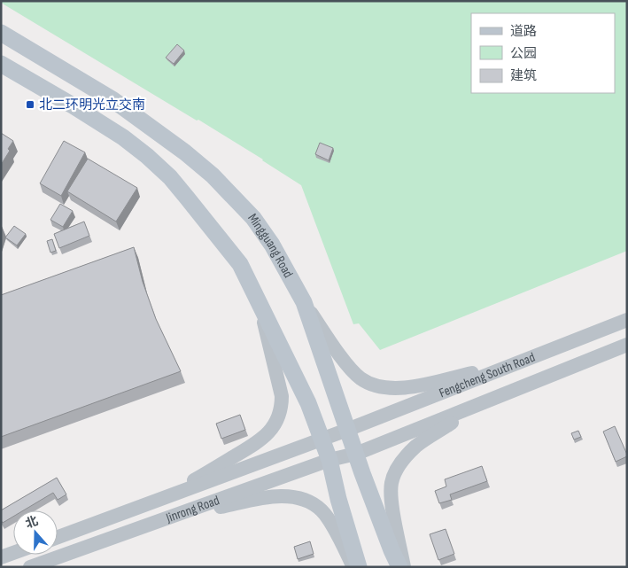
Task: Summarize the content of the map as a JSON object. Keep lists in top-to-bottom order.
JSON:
{
  "streets": {
    "main road": ["Mingguang Road"],
    "street": ["Fengcheng South Road", "Jinrong Road"]
  },
  "crossings": [
    ["Mingguang Road", "Fengcheng South Road"],
    ["Mingguang Road", "Jinrong Road"],
    ["Fengcheng South Road", "Jinrong Road"]
  ],
  "places": {
    "transit": ["北二环明光立交南"]
  },
  "legend": ["道路", "公园", "建筑"],
  "north": "top"
}
